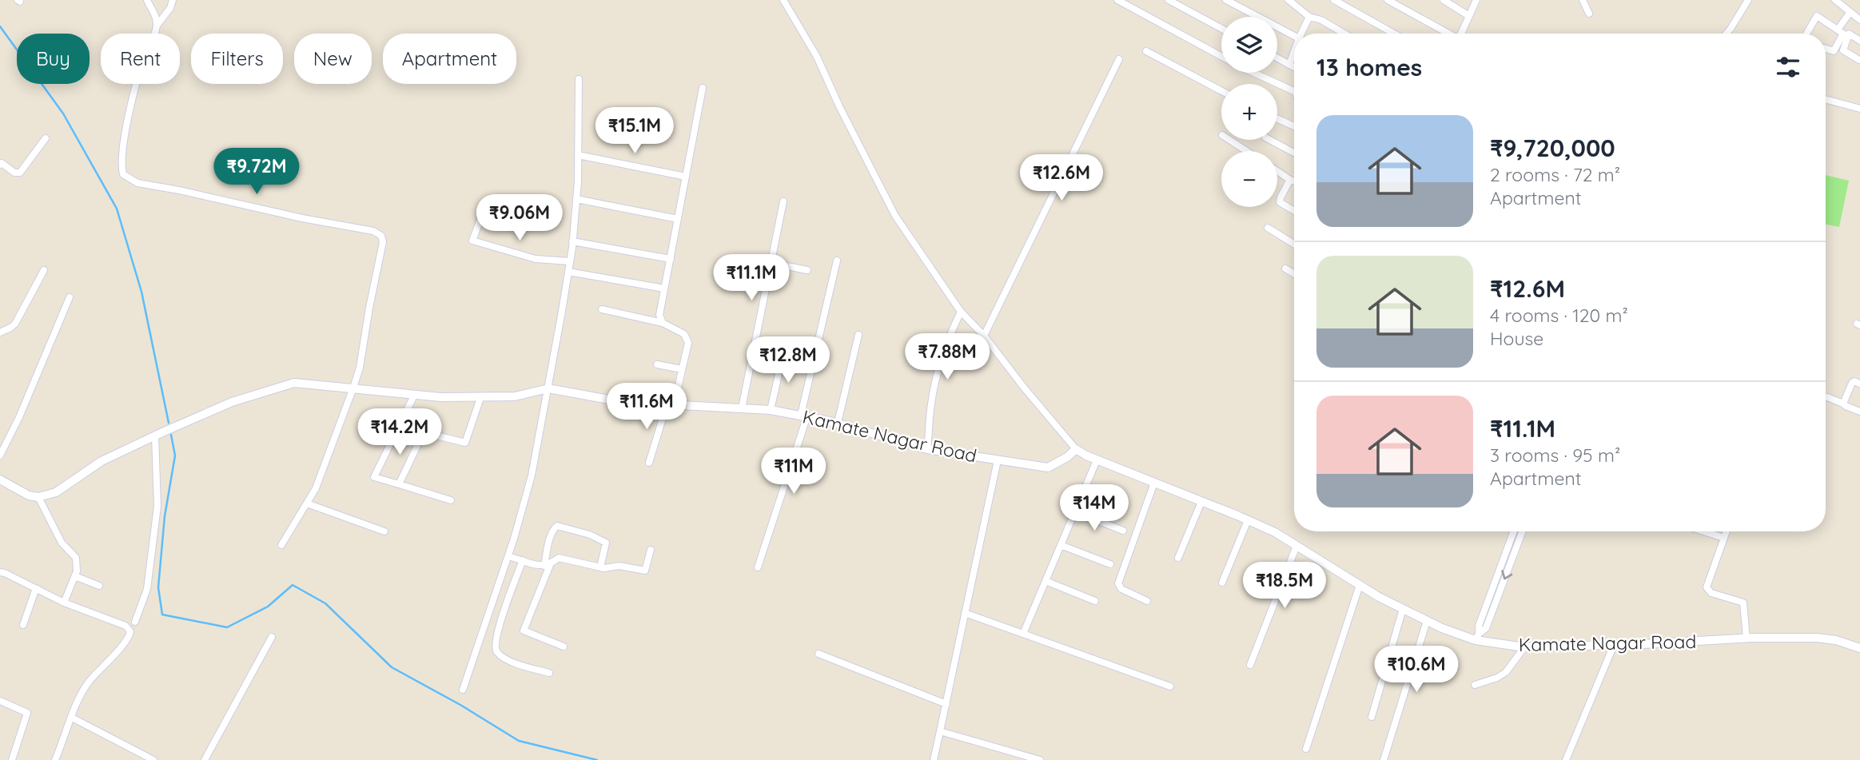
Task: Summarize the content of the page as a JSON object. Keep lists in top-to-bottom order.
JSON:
{
  "streets": {
    "street": ["Kamate Nagar Road"]
  },
  "page": {
    "map_buttons": ["+", "−"],
    "chip": [
      "Buy",
      "Rent",
      "Filters",
      "New",
      "Apartment"
    ],
    "heading": "13 homes",
    "list": [
      {
        "name": "₹9,720,000",
        "note": "2 rooms · 72 m² · Apartment"
      },
      {
        "name": "₹12.6M",
        "note": "4 rooms · 120 m² · House"
      },
      {
        "name": "₹11.1M",
        "note": "3 rooms · 95 m² · Apartment"
      }
    ],
    "price": [
      "₹15.1M",
      "₹9.72M",
      "₹12.6M",
      "₹9.06M",
      "₹11.1M",
      "₹7.88M",
      "₹12.8M",
      "₹11.6M",
      "₹14.2M",
      "₹11M",
      "₹14M",
      "₹18.5M",
      "₹10.6M"
    ]
  }
}
